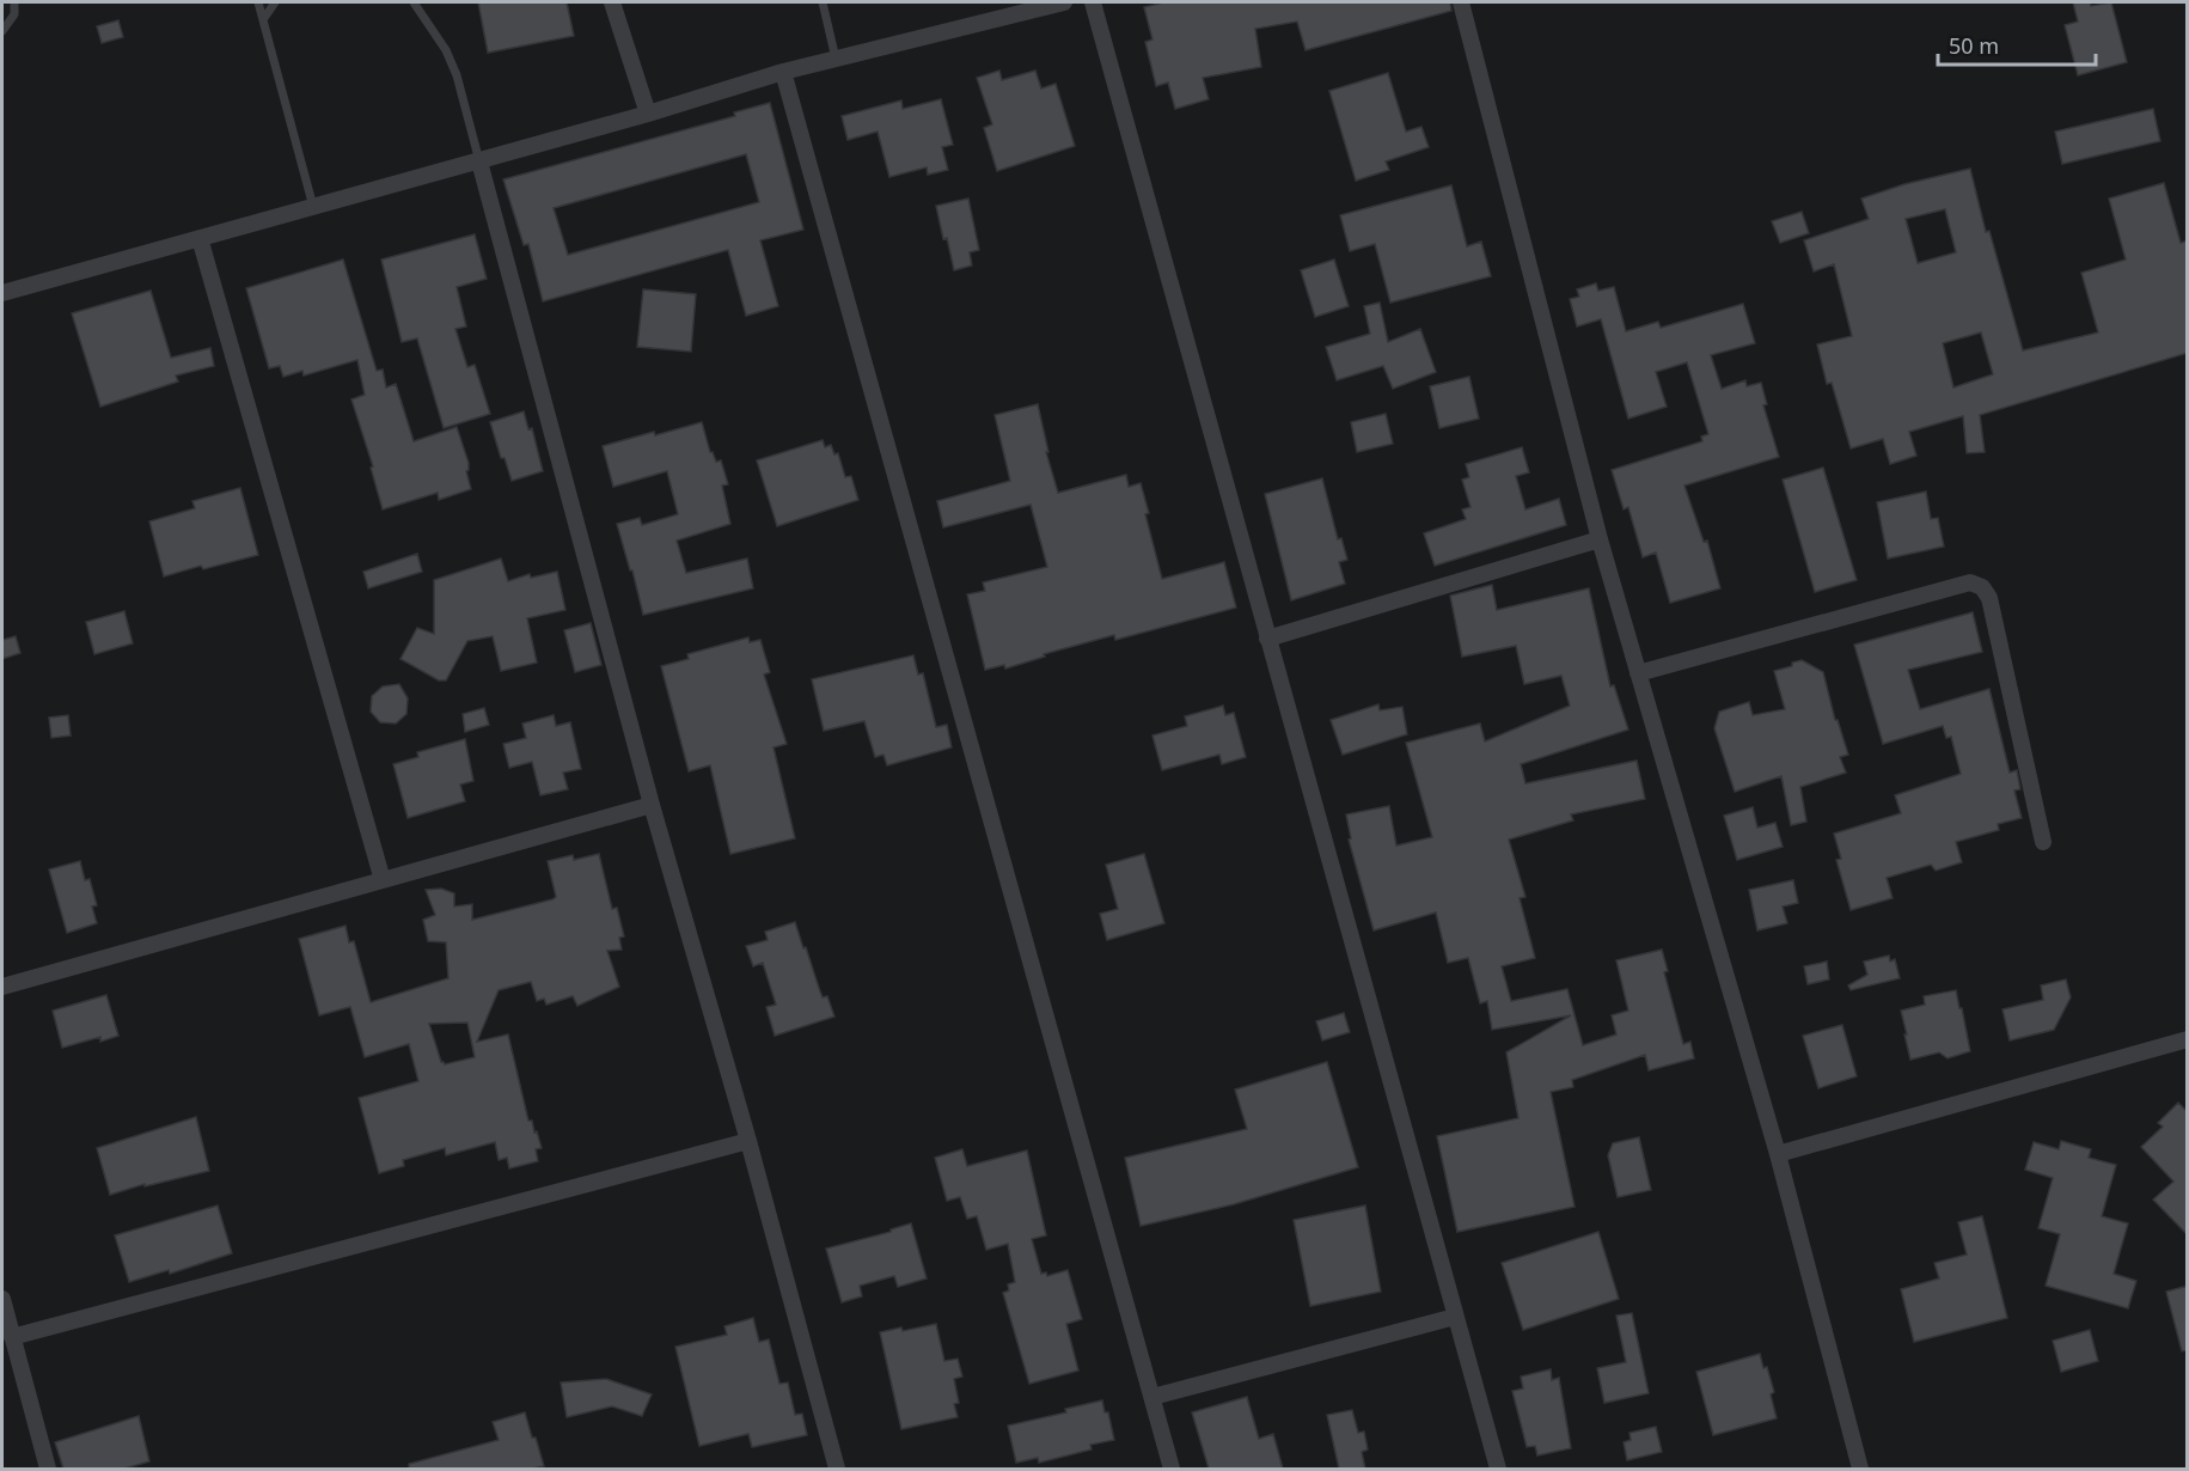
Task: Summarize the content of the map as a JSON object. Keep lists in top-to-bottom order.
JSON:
{
  "scale_bar": "50 m"
}
